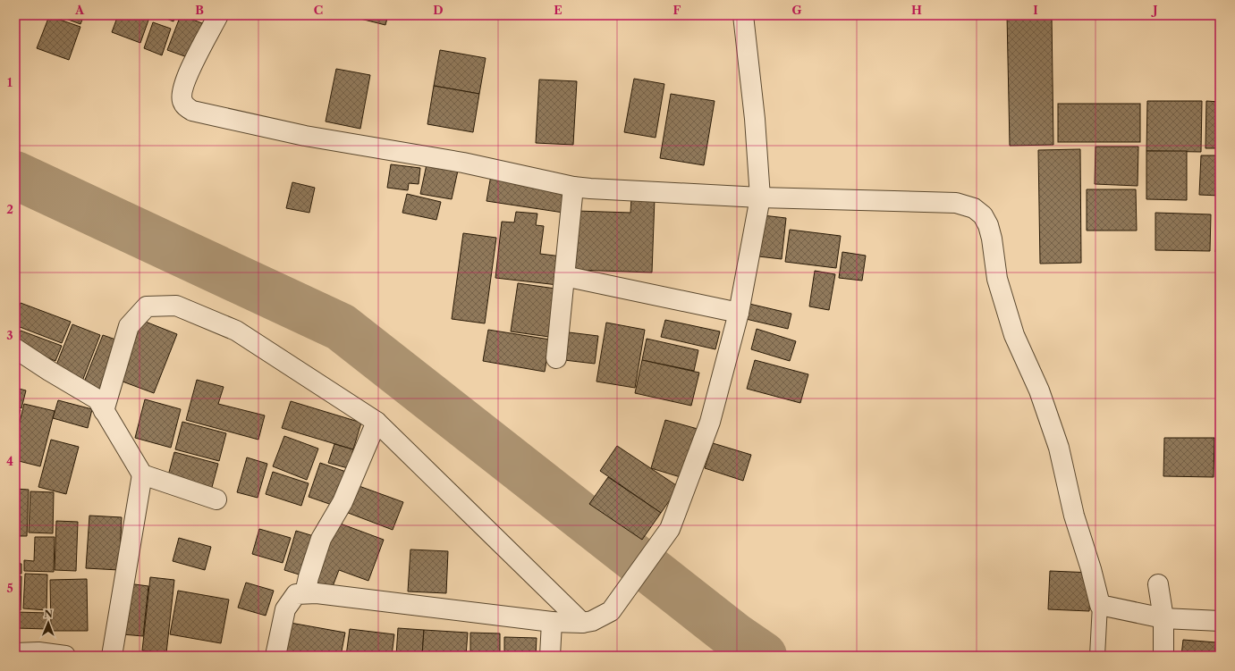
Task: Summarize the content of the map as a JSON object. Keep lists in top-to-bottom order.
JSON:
{
  "north": "top",
  "grid": {
    "columns": [
      "A",
      "B",
      "C",
      "D",
      "E",
      "F",
      "G",
      "H",
      "I",
      "J"
    ],
    "rows": [
      "1",
      "2",
      "3",
      "4",
      "5"
    ]
  }
}
